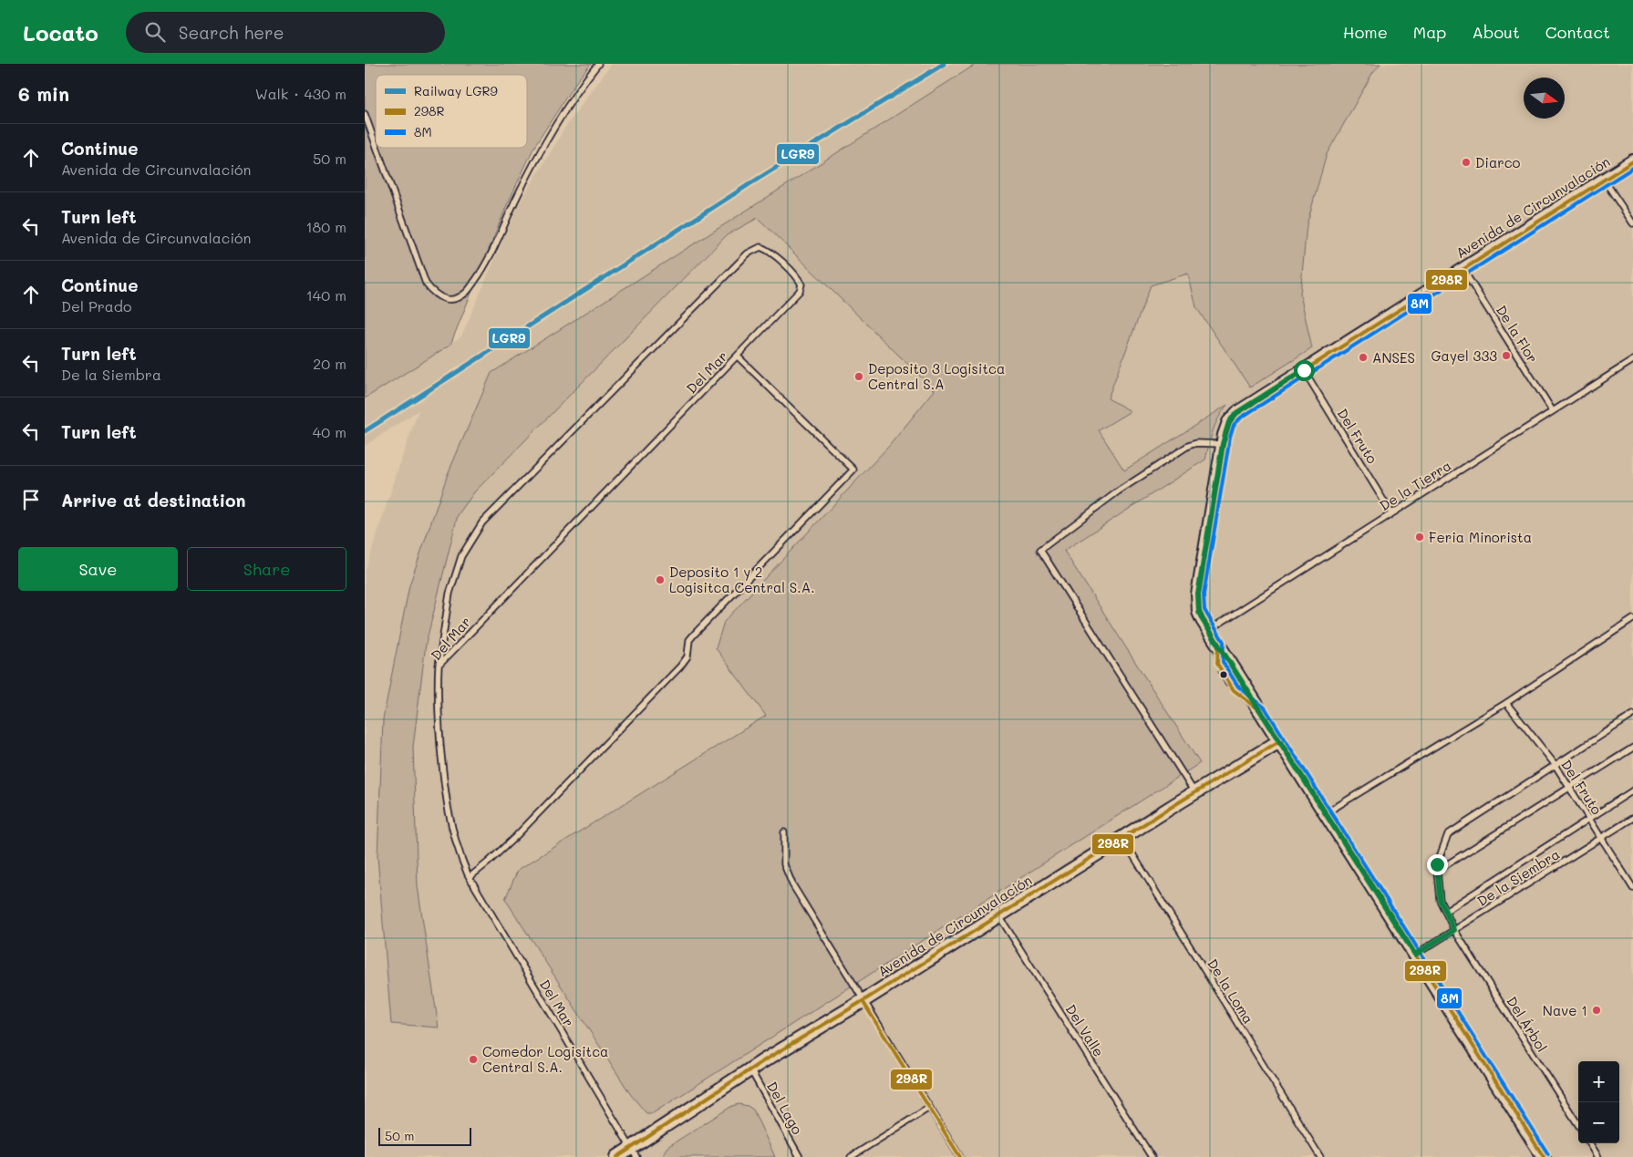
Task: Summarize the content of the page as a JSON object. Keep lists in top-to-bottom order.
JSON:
{
  "streets": {
    "street": ["Avenida de Circunvalación"],
    "lane": [
      "De la Flor",
      "Del Mar",
      "Del Fruto",
      "De la Tierra",
      "De la Siembra",
      "De la Loma",
      "Del Árbol",
      "Del Valle",
      "Del Lago"
    ]
  },
  "crossings": [
    ["Avenida de Circunvalación", "De la Flor"],
    ["Avenida de Circunvalación", "Del Mar"],
    ["Avenida de Circunvalación", "Del Fruto"],
    ["Avenida de Circunvalación", "De la Tierra"],
    ["Avenida de Circunvalación", "De la Loma"],
    ["Avenida de Circunvalación", "Del Valle"],
    ["Avenida de Circunvalación", "Del Lago"],
    ["De la Flor", "De la Tierra"],
    ["Del Fruto", "De la Tierra"],
    ["Del Fruto", "De la Siembra"],
    ["Del Fruto", "Del Árbol"],
    ["De la Siembra", "Del Árbol"]
  ],
  "places": [
    "Diarco",
    "Gayel 333",
    "ANSES",
    "Deposito 3 Logisitca Central S.A",
    "Feria Minorista",
    "Deposito 1 y 2 Logisitca Central S.A.",
    "Nave 1",
    "Comedor Logisitca Central S.A."
  ],
  "lines": ["rail line LGR9", "transit line 298R", "transit line 8M"],
  "legend": ["Railway LGR9", "298R", "8M"],
  "scale_bar": "50 m",
  "north": "right",
  "page": {
    "header": "Locato",
    "search": "Search here",
    "nav": [
      "Home",
      "Map",
      "About",
      "Contact"
    ],
    "heading": ["6 min", "Walk · 430 m"],
    "list": [
      ["Continue", "Avenida de Circunvalación", "50 m"],
      ["Turn left", "Avenida de Circunvalación", "180 m"],
      ["Continue", "Del Prado", "140 m"],
      ["Turn left", "De la Siembra", "20 m"],
      ["Turn left", "40 m"],
      "Arrive at destination"
    ],
    "buttons": ["Save", "Share"],
    "map_buttons": ["+", "−"],
    "scale": "50 m"
  }
}
